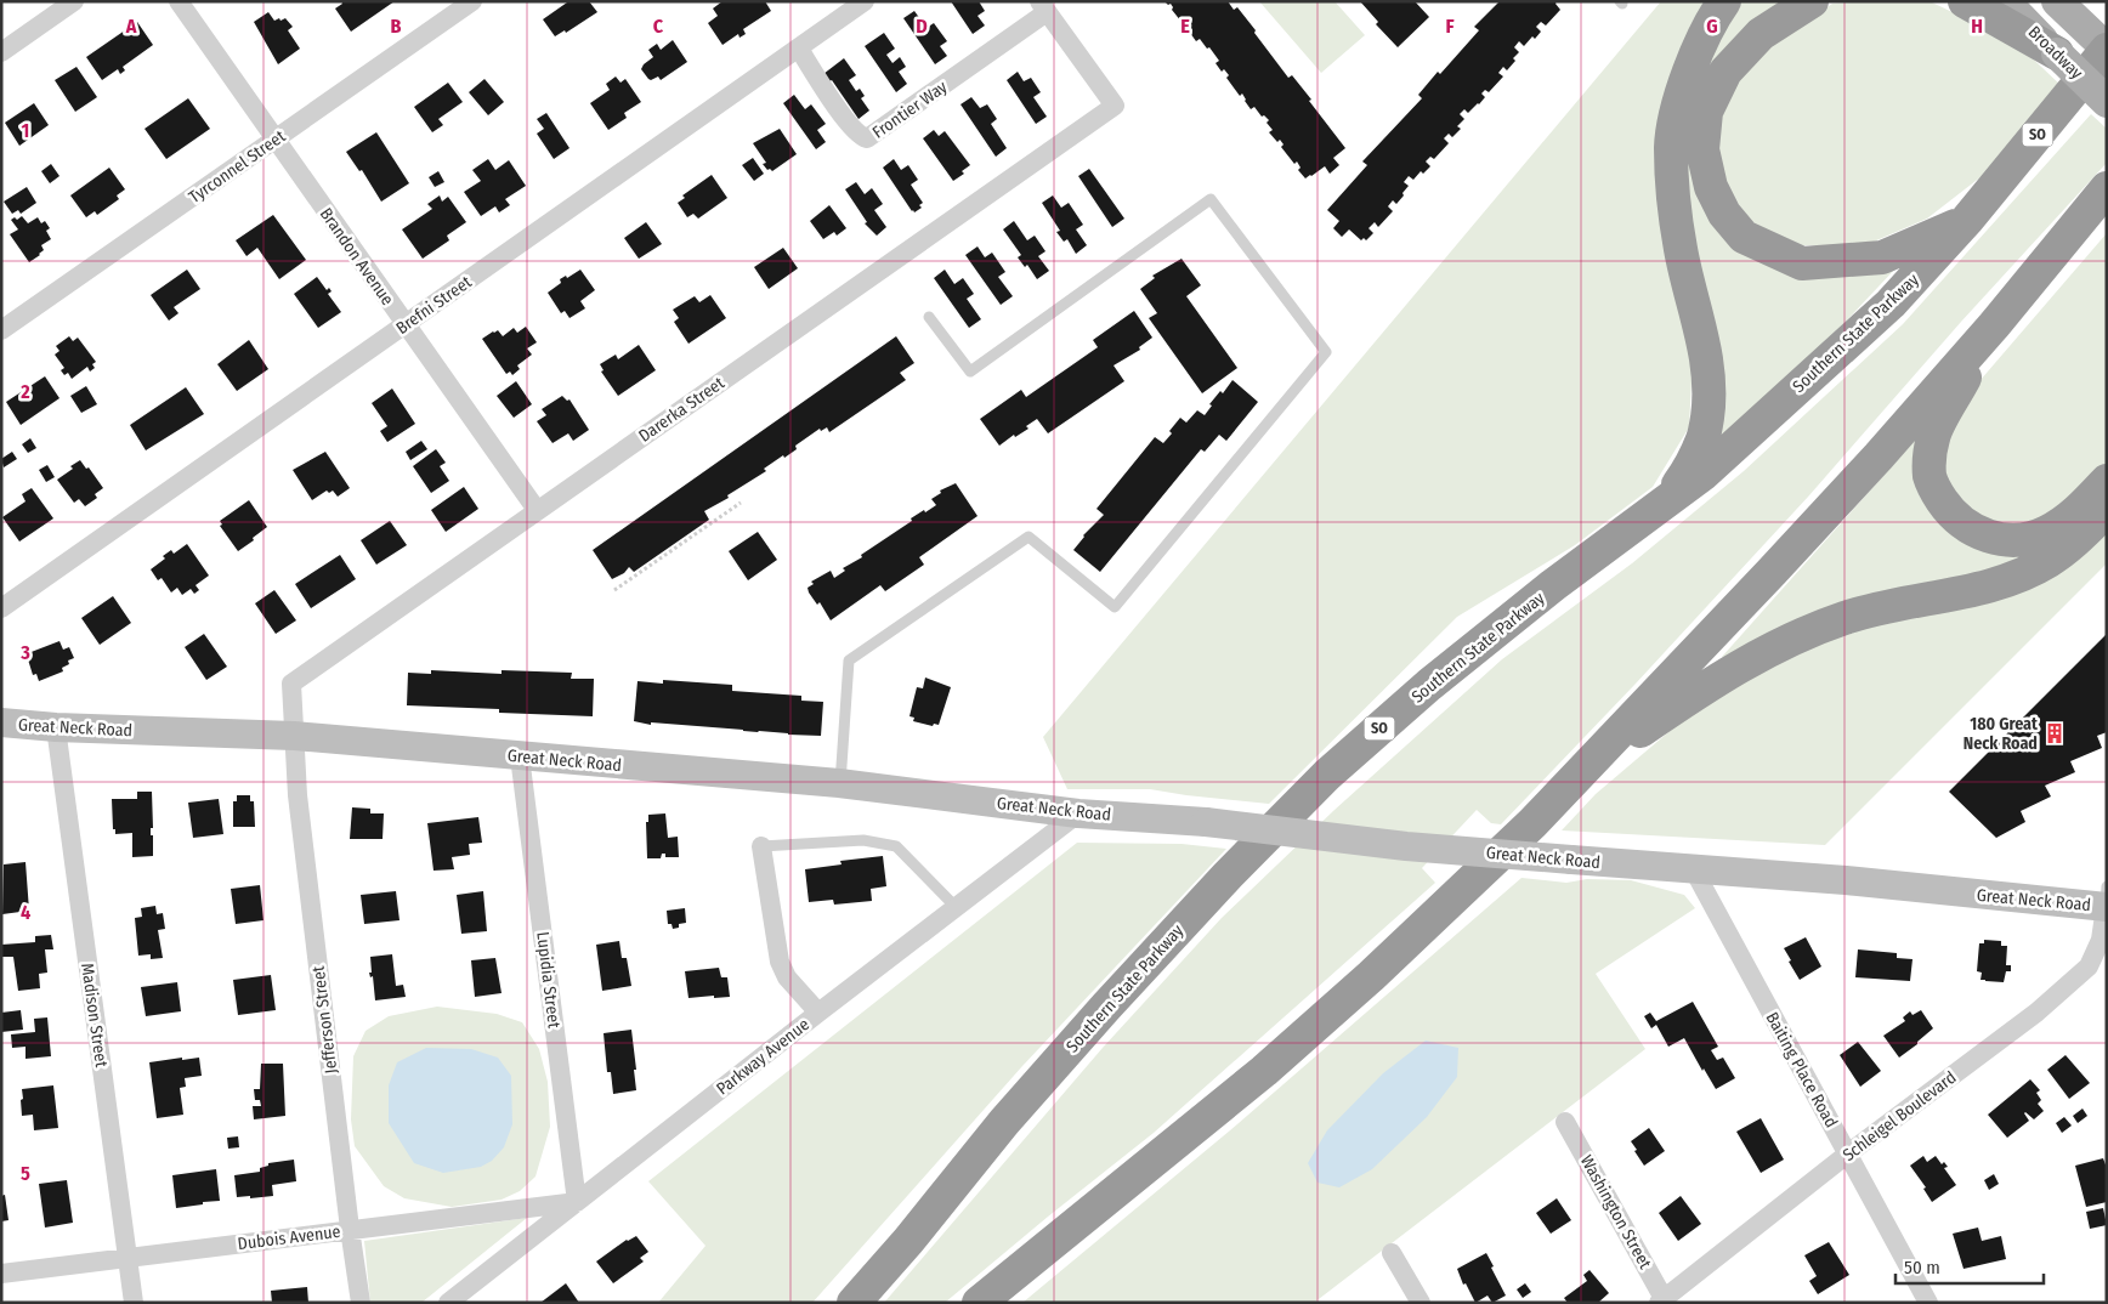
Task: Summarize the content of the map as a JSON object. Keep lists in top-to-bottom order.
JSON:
{
  "streets": {
    "highway": ["SO", "Southern State Parkway"],
    "main road": ["Broadway", "Great Neck Road"],
    "street": [
      "Frontier Way",
      "Tyrconnel Street",
      "Brandon Avenue",
      "Brefni Street",
      "Darerka Street",
      "Lupidia Street",
      "Madison Street",
      "Jefferson Street",
      "Parkway Avenue",
      "Baiting Place Road",
      "Schleigel Boulevard",
      "Washington Street",
      "Dubois Avenue"
    ]
  },
  "crossings": [
    ["Frontier Way", "Brefni Street"],
    ["Frontier Way", "Darerka Street"],
    ["Tyrconnel Street", "Brandon Avenue"],
    ["Brandon Avenue", "Brefni Street"],
    ["Brandon Avenue", "Darerka Street"],
    ["Darerka Street", "Great Neck Road"],
    ["Darerka Street", "Jefferson Street"],
    ["Great Neck Road", "Lupidia Street"],
    ["Great Neck Road", "Madison Street"],
    ["Great Neck Road", "Jefferson Street"],
    ["Great Neck Road", "Parkway Avenue"],
    ["Great Neck Road", "Baiting Place Road"],
    ["Great Neck Road", "Schleigel Boulevard"],
    ["Lupidia Street", "Parkway Avenue"],
    ["Lupidia Street", "Dubois Avenue"],
    ["Madison Street", "Dubois Avenue"],
    ["Jefferson Street", "Dubois Avenue"],
    ["Parkway Avenue", "Dubois Avenue"],
    ["Baiting Place Road", "Schleigel Boulevard"],
    ["Schleigel Boulevard", "Washington Street"]
  ],
  "places": {
    "building": ["180 Great Neck Road"]
  },
  "scale_bar": "50 m",
  "grid": {
    "columns": [
      "A",
      "B",
      "C",
      "D",
      "E",
      "F",
      "G",
      "H"
    ],
    "rows": [
      "1",
      "2",
      "3",
      "4",
      "5"
    ]
  }
}
